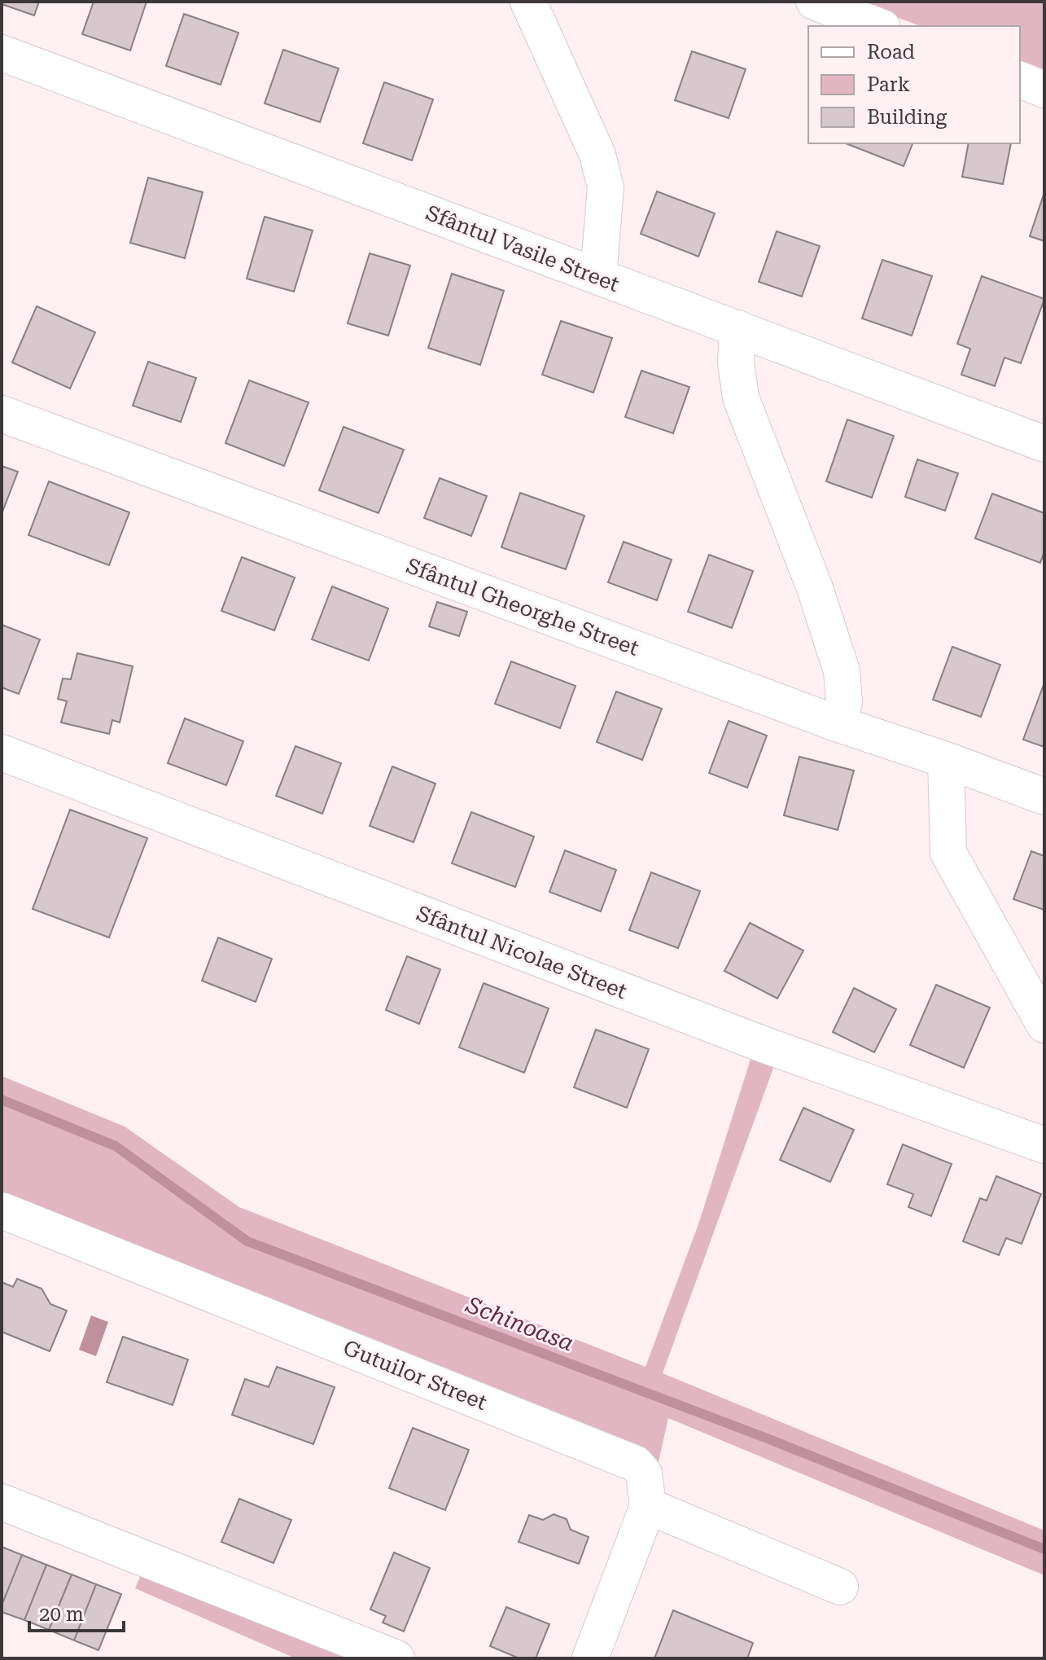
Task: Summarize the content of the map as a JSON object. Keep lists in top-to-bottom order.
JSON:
{
  "streets": {
    "street": [
      "Sfântul Vasile Street",
      "Sfântul Gheorghe Street",
      "Sfântul Nicolae Street",
      "Gutuilor Street"
    ]
  },
  "water": ["Schinoasa"],
  "legend": ["Road", "Park", "Building"],
  "scale_bar": "20 m"
}
